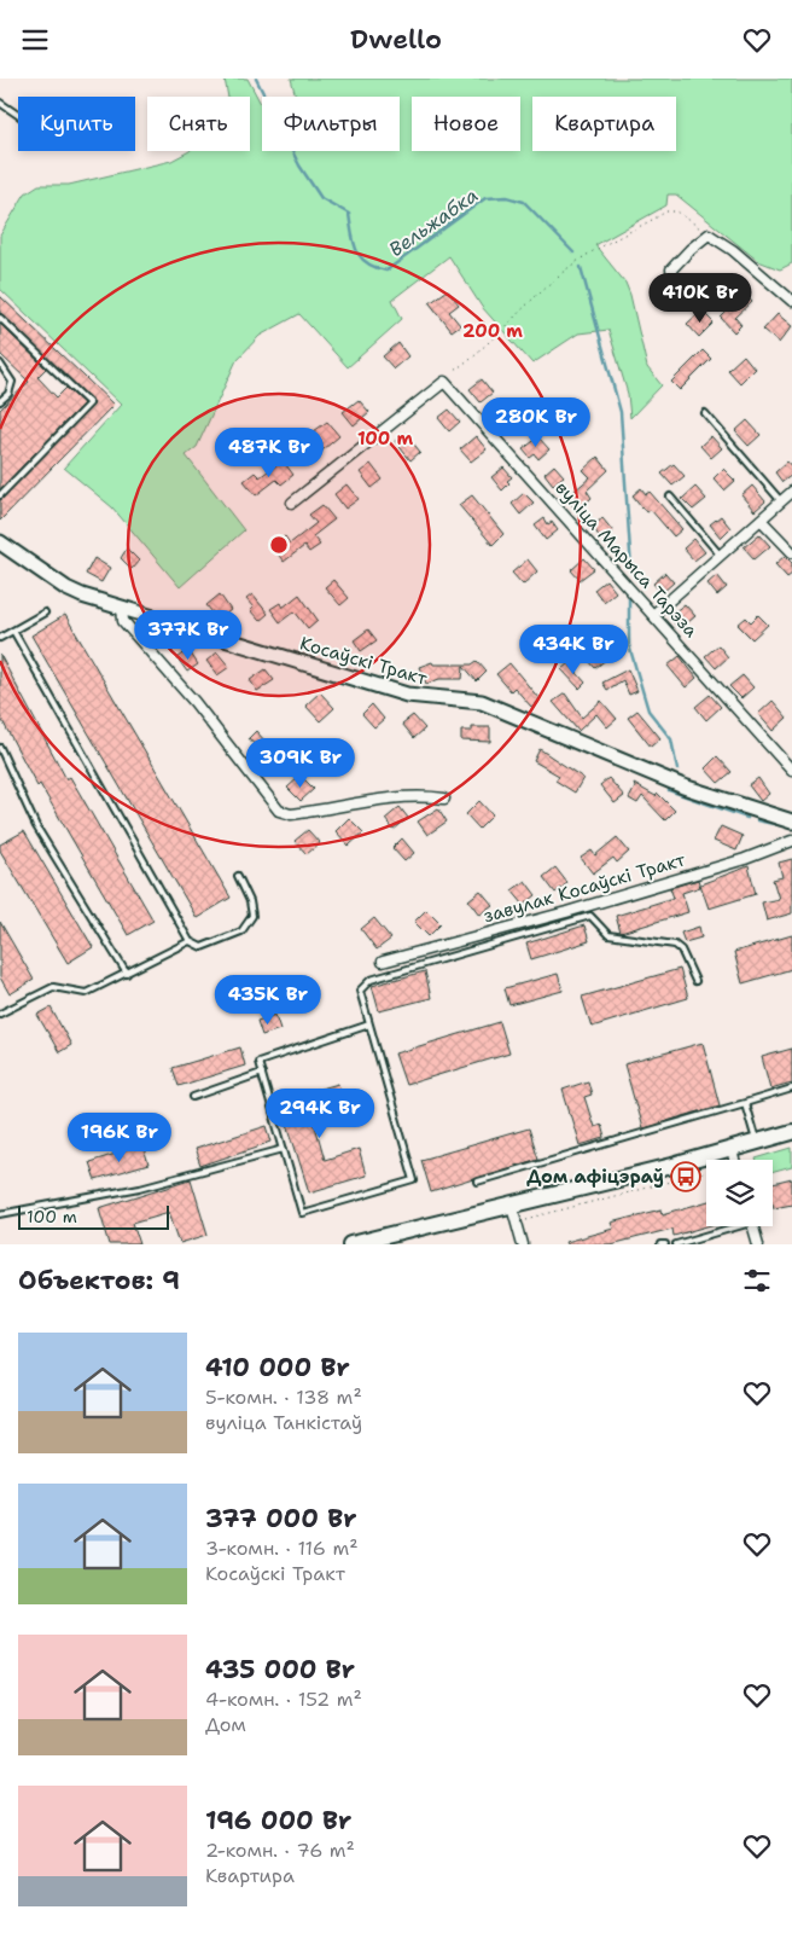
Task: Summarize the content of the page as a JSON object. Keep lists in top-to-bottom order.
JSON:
{
  "streets": {
    "main road": ["Косаўскі Тракт"],
    "street": ["вуліца Марыса Тарэза", "завулак Косаўскі Тракт"]
  },
  "water": ["Вельжабка"],
  "places": {
    "bus stop": ["Дом афіцэраў"]
  },
  "scale_bar": "100 m",
  "page": {
    "header": "Dwello",
    "chip": [
      "Купить",
      "Снять",
      "Фильтры",
      "Новое",
      "Квартира"
    ],
    "price": [
      "410K Br",
      "280K Br",
      "487K Br",
      "377K Br",
      "434K Br",
      "309K Br",
      "435K Br",
      "294K Br",
      "196K Br"
    ],
    "scale": "100 m",
    "heading": "Объектов: 9",
    "list": [
      {
        "name": "410 000 Br",
        "note": "5-комн. · 138 m² · вуліца Танкістаў"
      },
      {
        "name": "377 000 Br",
        "note": "3-комн. · 116 m² · Косаўскі Тракт"
      },
      {
        "name": "435 000 Br",
        "note": "4-комн. · 152 m² · Дом"
      },
      {
        "name": "196 000 Br",
        "note": "2-комн. · 76 m² · Квартира"
      }
    ]
  },
  "rings": ["200 m", "100 m"]
}
